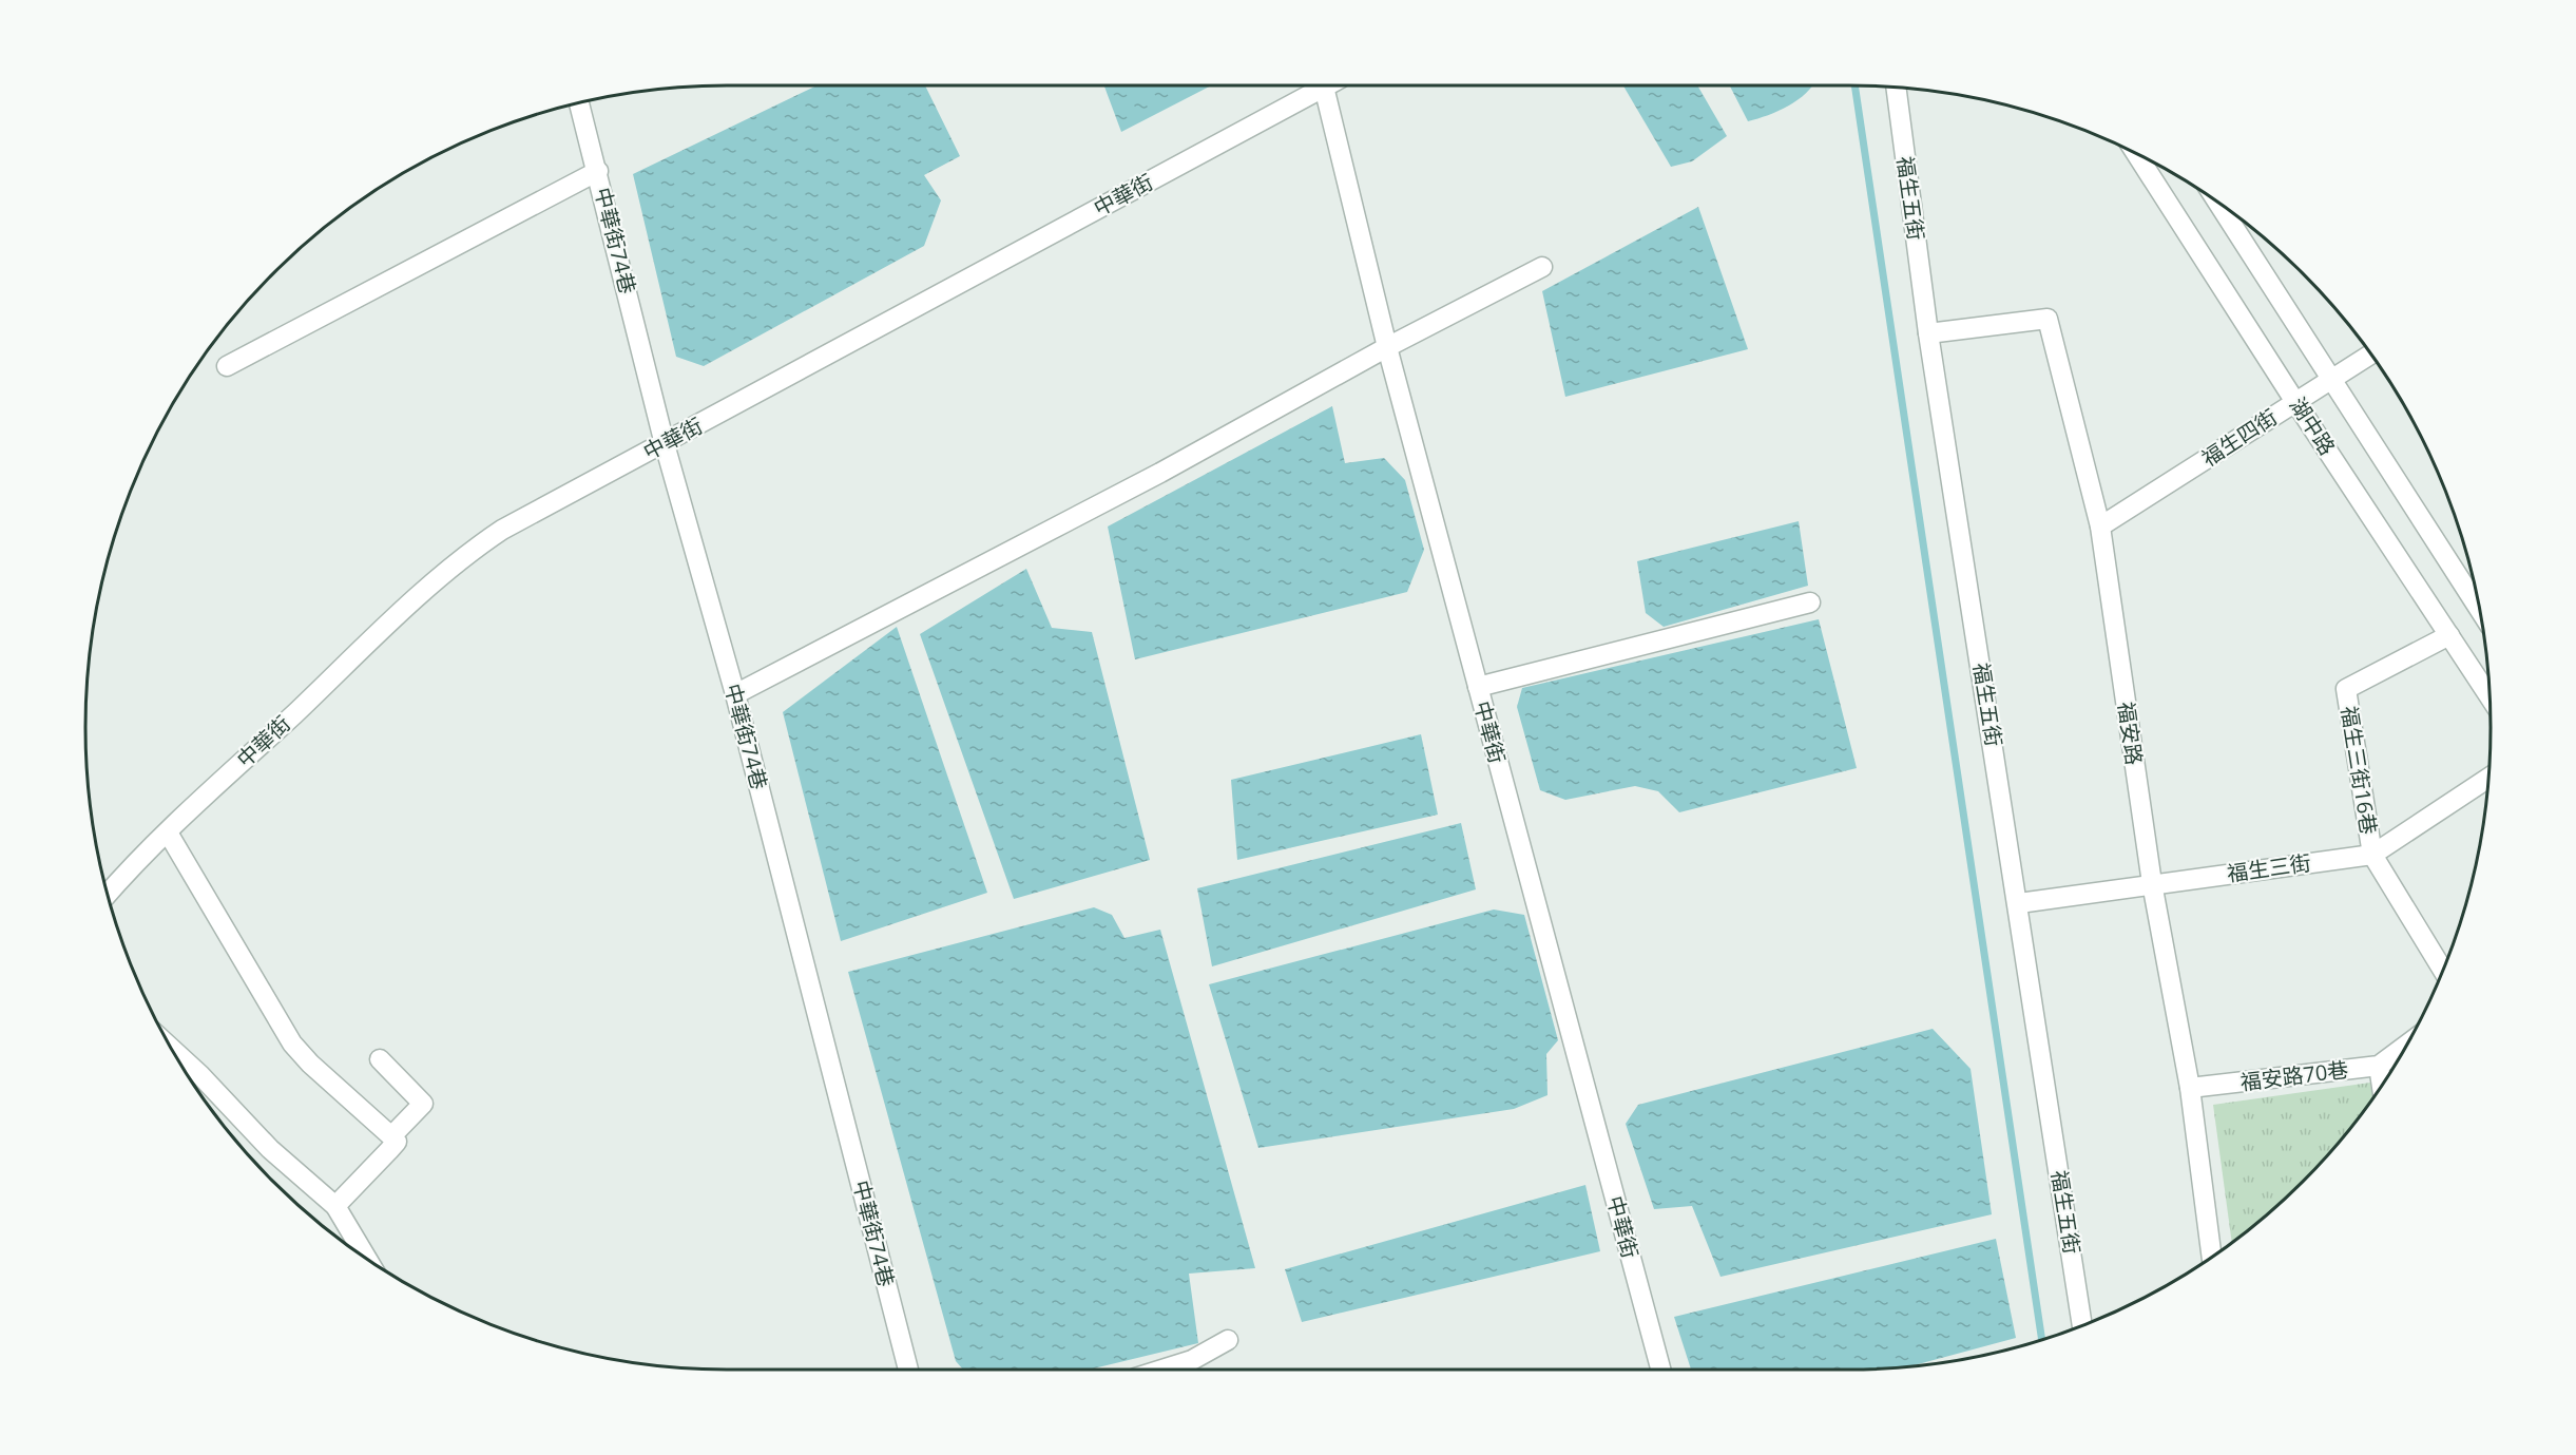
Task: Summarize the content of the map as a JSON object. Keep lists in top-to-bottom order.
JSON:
{
  "streets": {
    "street": [
      "中華街",
      "福生五街",
      "中華街74巷",
      "湖中路",
      "福生四街",
      "福安路",
      "福生三街16巷",
      "福生三街",
      "福安路70巷"
    ]
  },
  "crossings": [
    ["中華街", "中華街74巷"],
    ["福生五街", "福安路"],
    ["福生五街", "福生三街"],
    ["湖中路", "福生四街"],
    ["湖中路", "福生三街16巷"],
    ["福生四街", "福安路"],
    ["福安路", "福生三街"],
    ["福安路", "福安路70巷"],
    ["福生三街16巷", "福生三街"]
  ]
}
